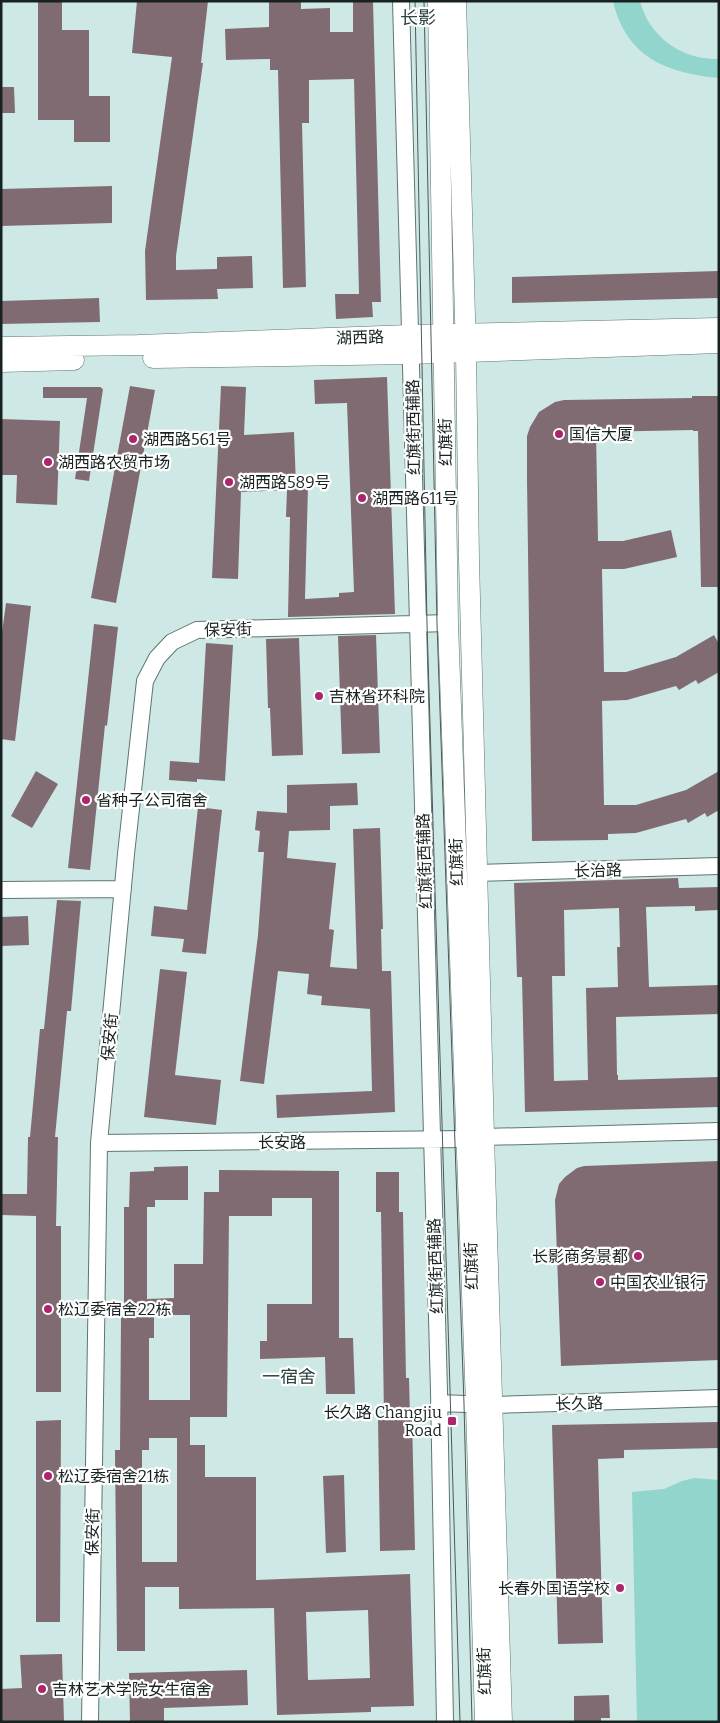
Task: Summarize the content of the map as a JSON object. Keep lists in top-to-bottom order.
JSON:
{
  "streets": {
    "main road": ["湖西路", "红旗街"],
    "street": [
      "红旗街西辅路",
      "保安街",
      "长治路",
      "长安路",
      "长久路"
    ]
  },
  "crossings": [
    ["湖西路", "红旗街西辅路"],
    ["湖西路", "红旗街"],
    ["红旗街西辅路", "保安街"],
    ["红旗街西辅路", "长安路"],
    ["红旗街西辅路", "长久路"],
    ["红旗街", "保安街"],
    ["红旗街", "长治路"],
    ["红旗街", "长安路"],
    ["红旗街", "长久路"],
    ["保安街", "长安路"]
  ],
  "districts": ["长影", "一宿舍"],
  "places": {
    "other": [
      "国信大厦",
      "湖西路561号",
      "湖西路农贸市场",
      "湖西路589号",
      "湖西路611号",
      "吉林省环科院",
      "省种子公司宿舍",
      "长影商务景都",
      "中国农业银行",
      "松辽委宿舍22栋",
      "松辽委宿舍21栋",
      "长春外国语学校",
      "吉林艺术学院女生宿舍"
    ],
    "transit": ["长久路 Changjiu Road"]
  }
}
